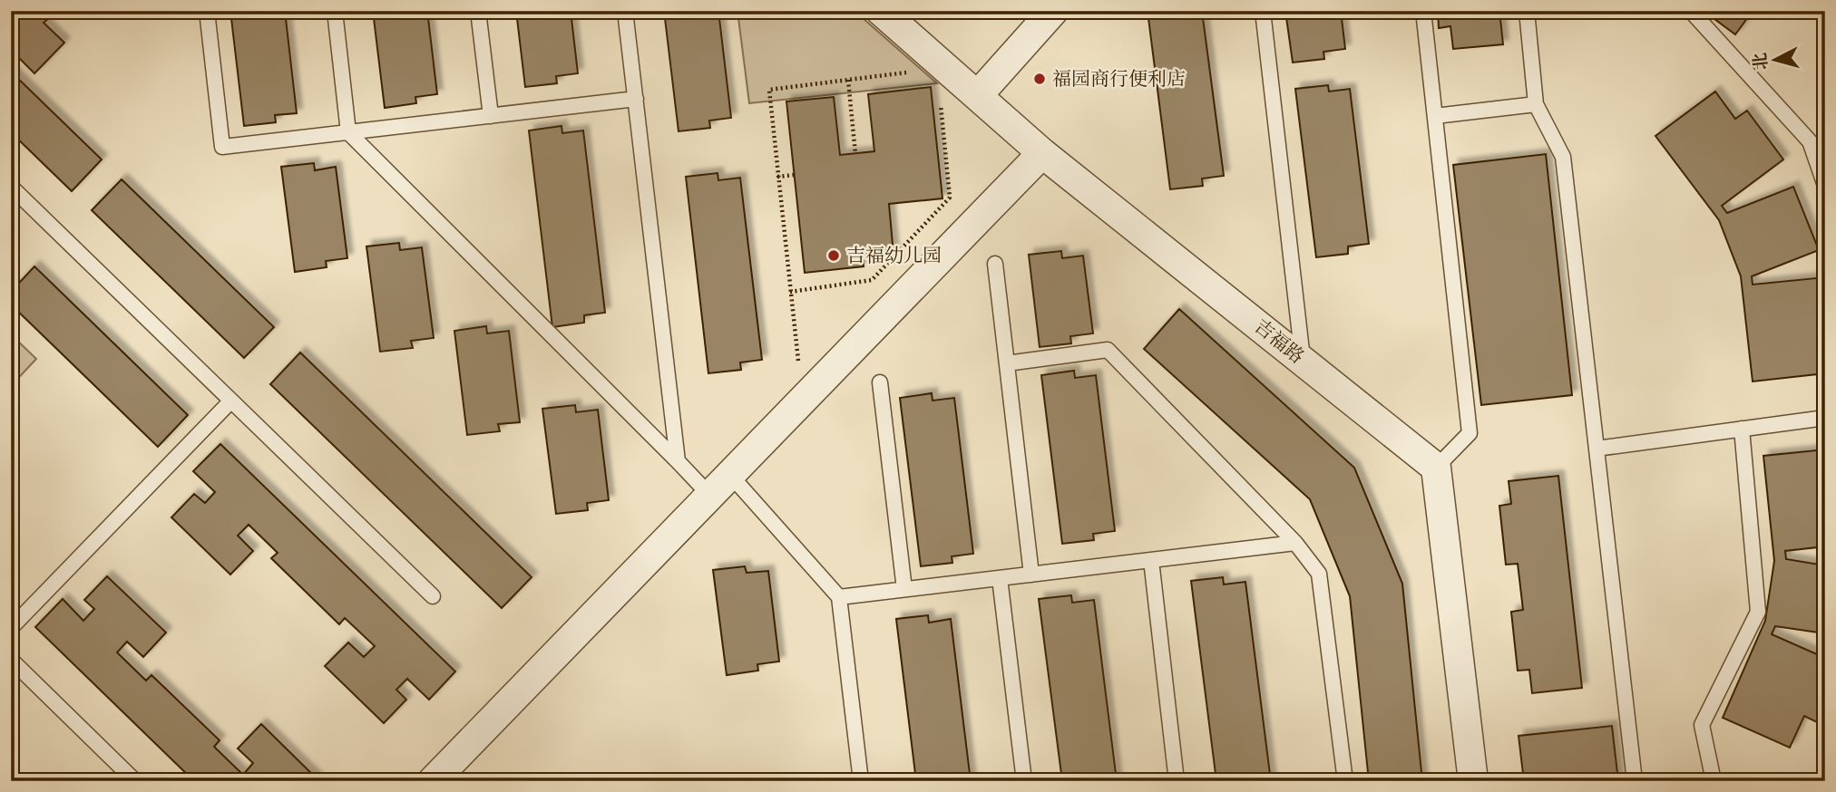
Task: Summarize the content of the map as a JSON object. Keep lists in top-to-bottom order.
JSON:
{
  "streets": {
    "street": ["吉福路"]
  },
  "places": ["福园商行便利店", "吉福幼儿园"],
  "north": "left"
}
